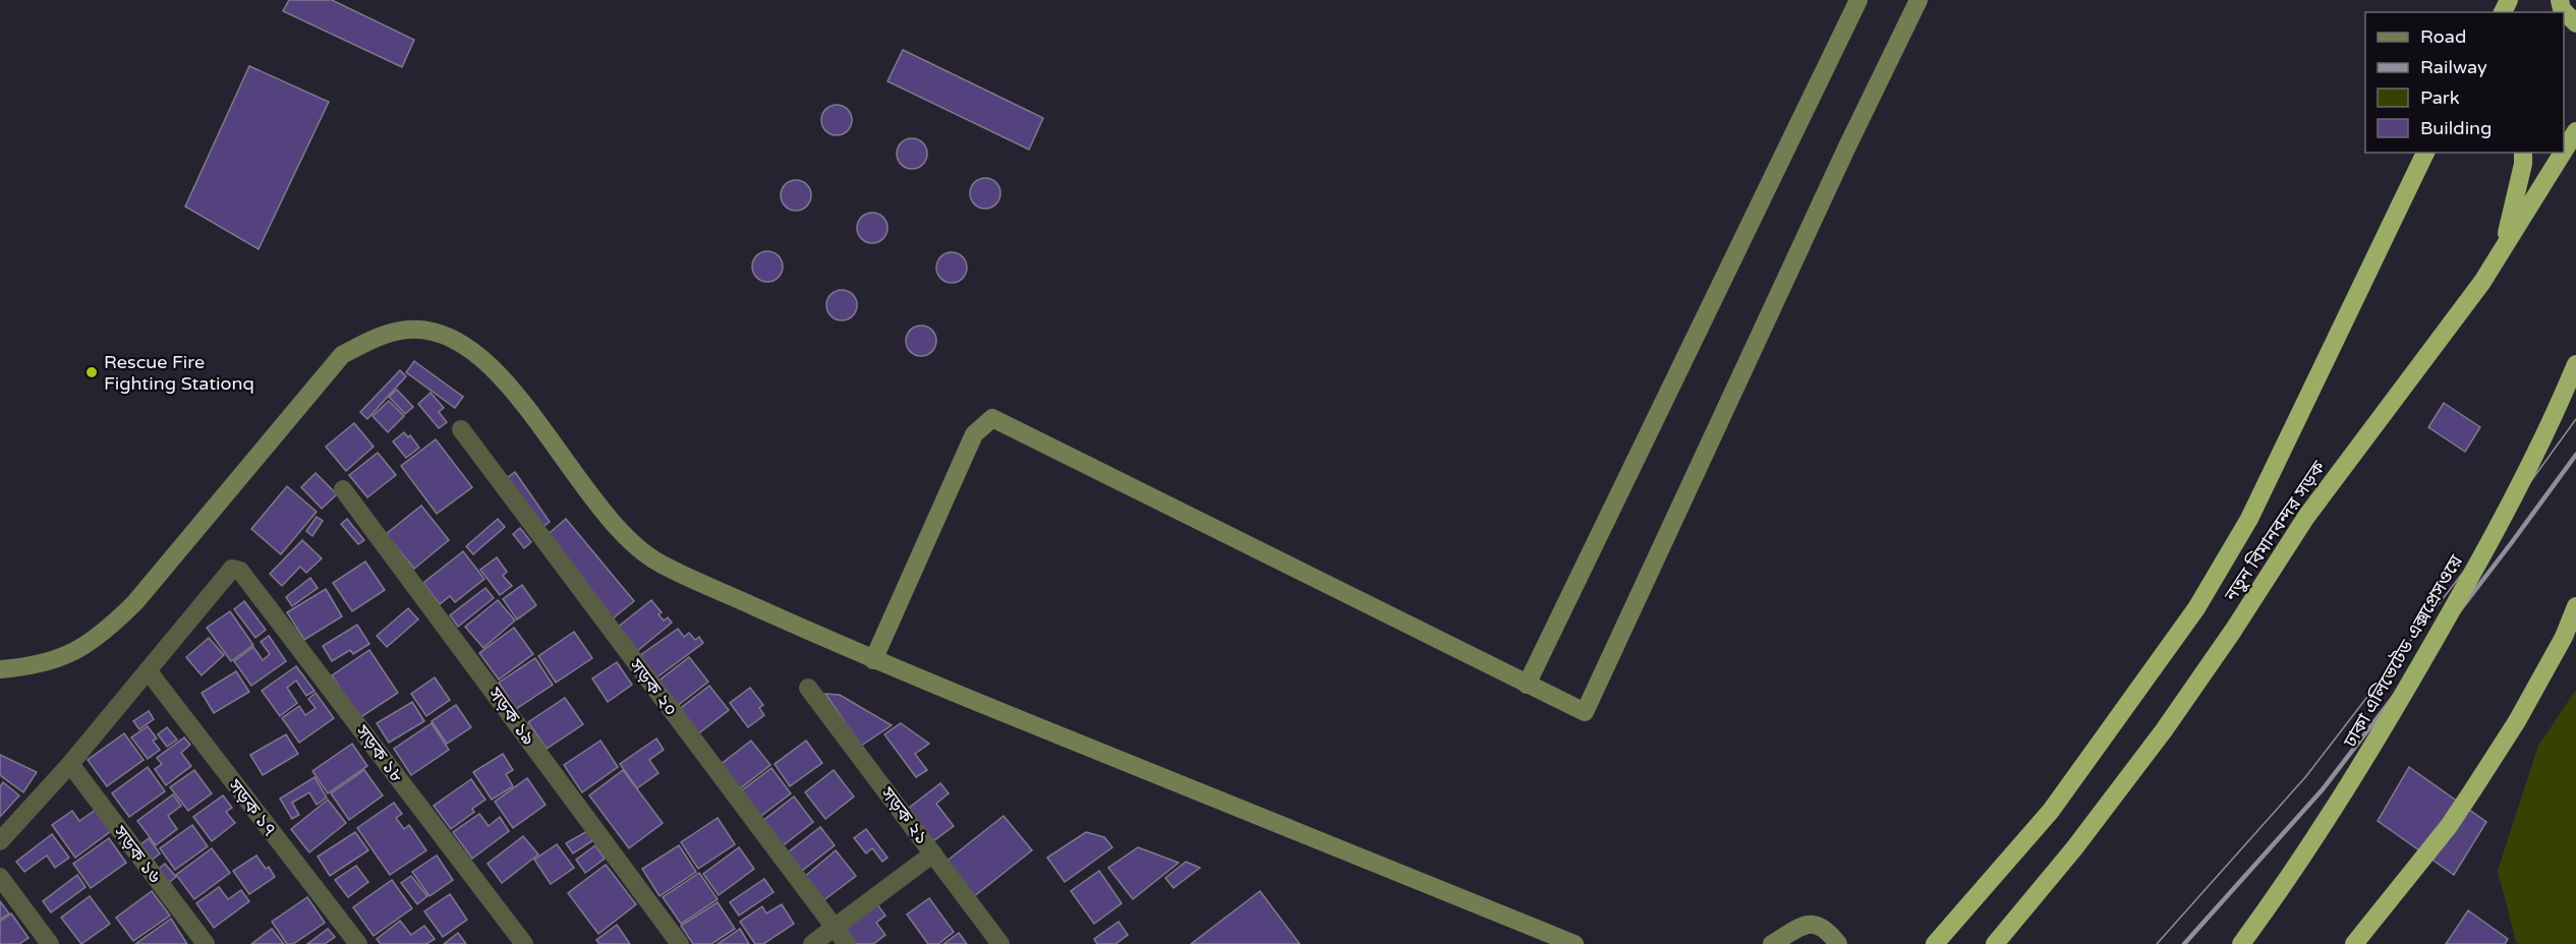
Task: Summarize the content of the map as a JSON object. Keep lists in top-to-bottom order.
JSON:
{
  "streets": {
    "highway": ["নতুন বিমানবন্দর সড়ক", "ঢাকা এলিভেটেড এক্সপ্রেসওয়ে"],
    "street": [
      "সড়ক ২০",
      "সড়ক ১৯",
      "সড়ক ১৮",
      "সড়ক ১৭",
      "সড়ক ২১",
      "সড়ক ১৬"
    ]
  },
  "crossings": [
    ["সড়ক ১৮", "সড়ক ১৭"]
  ],
  "places": ["Rescue Fire Fighting Stationq"],
  "legend": [
    "Road",
    "Railway",
    "Park",
    "Building"
  ]
}
